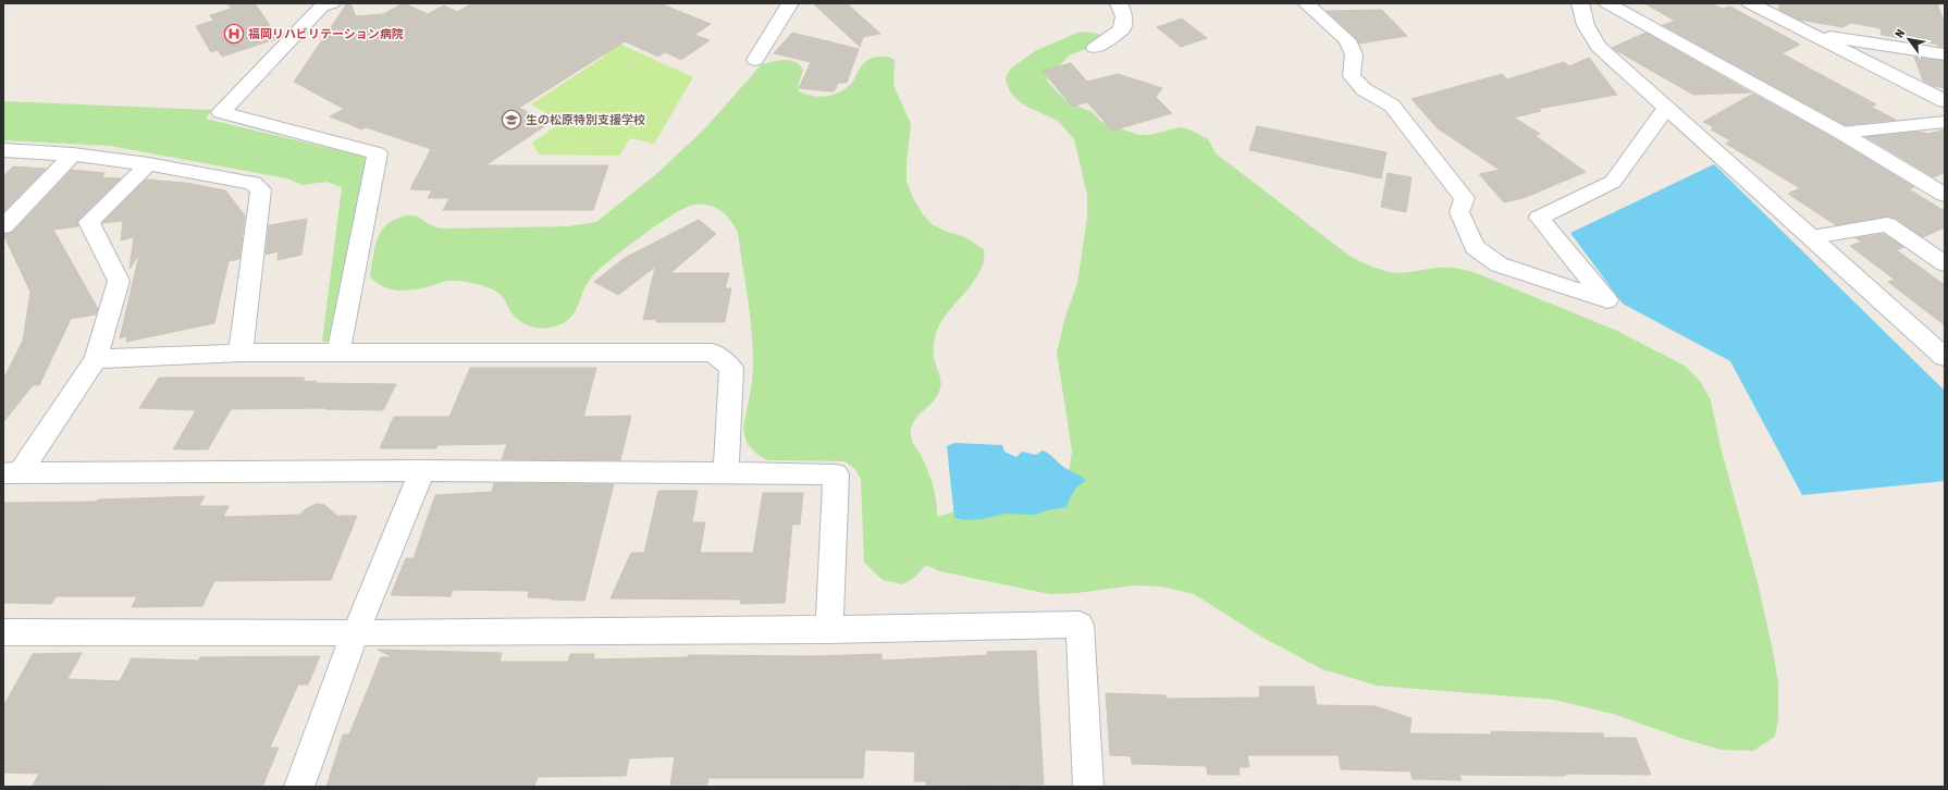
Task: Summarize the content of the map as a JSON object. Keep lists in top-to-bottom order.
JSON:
{
  "places": {
    "hospital": ["福岡リハビリテーション病院"],
    "school or university": ["生の松原特別支援学校"]
  },
  "north": "top left"
}
